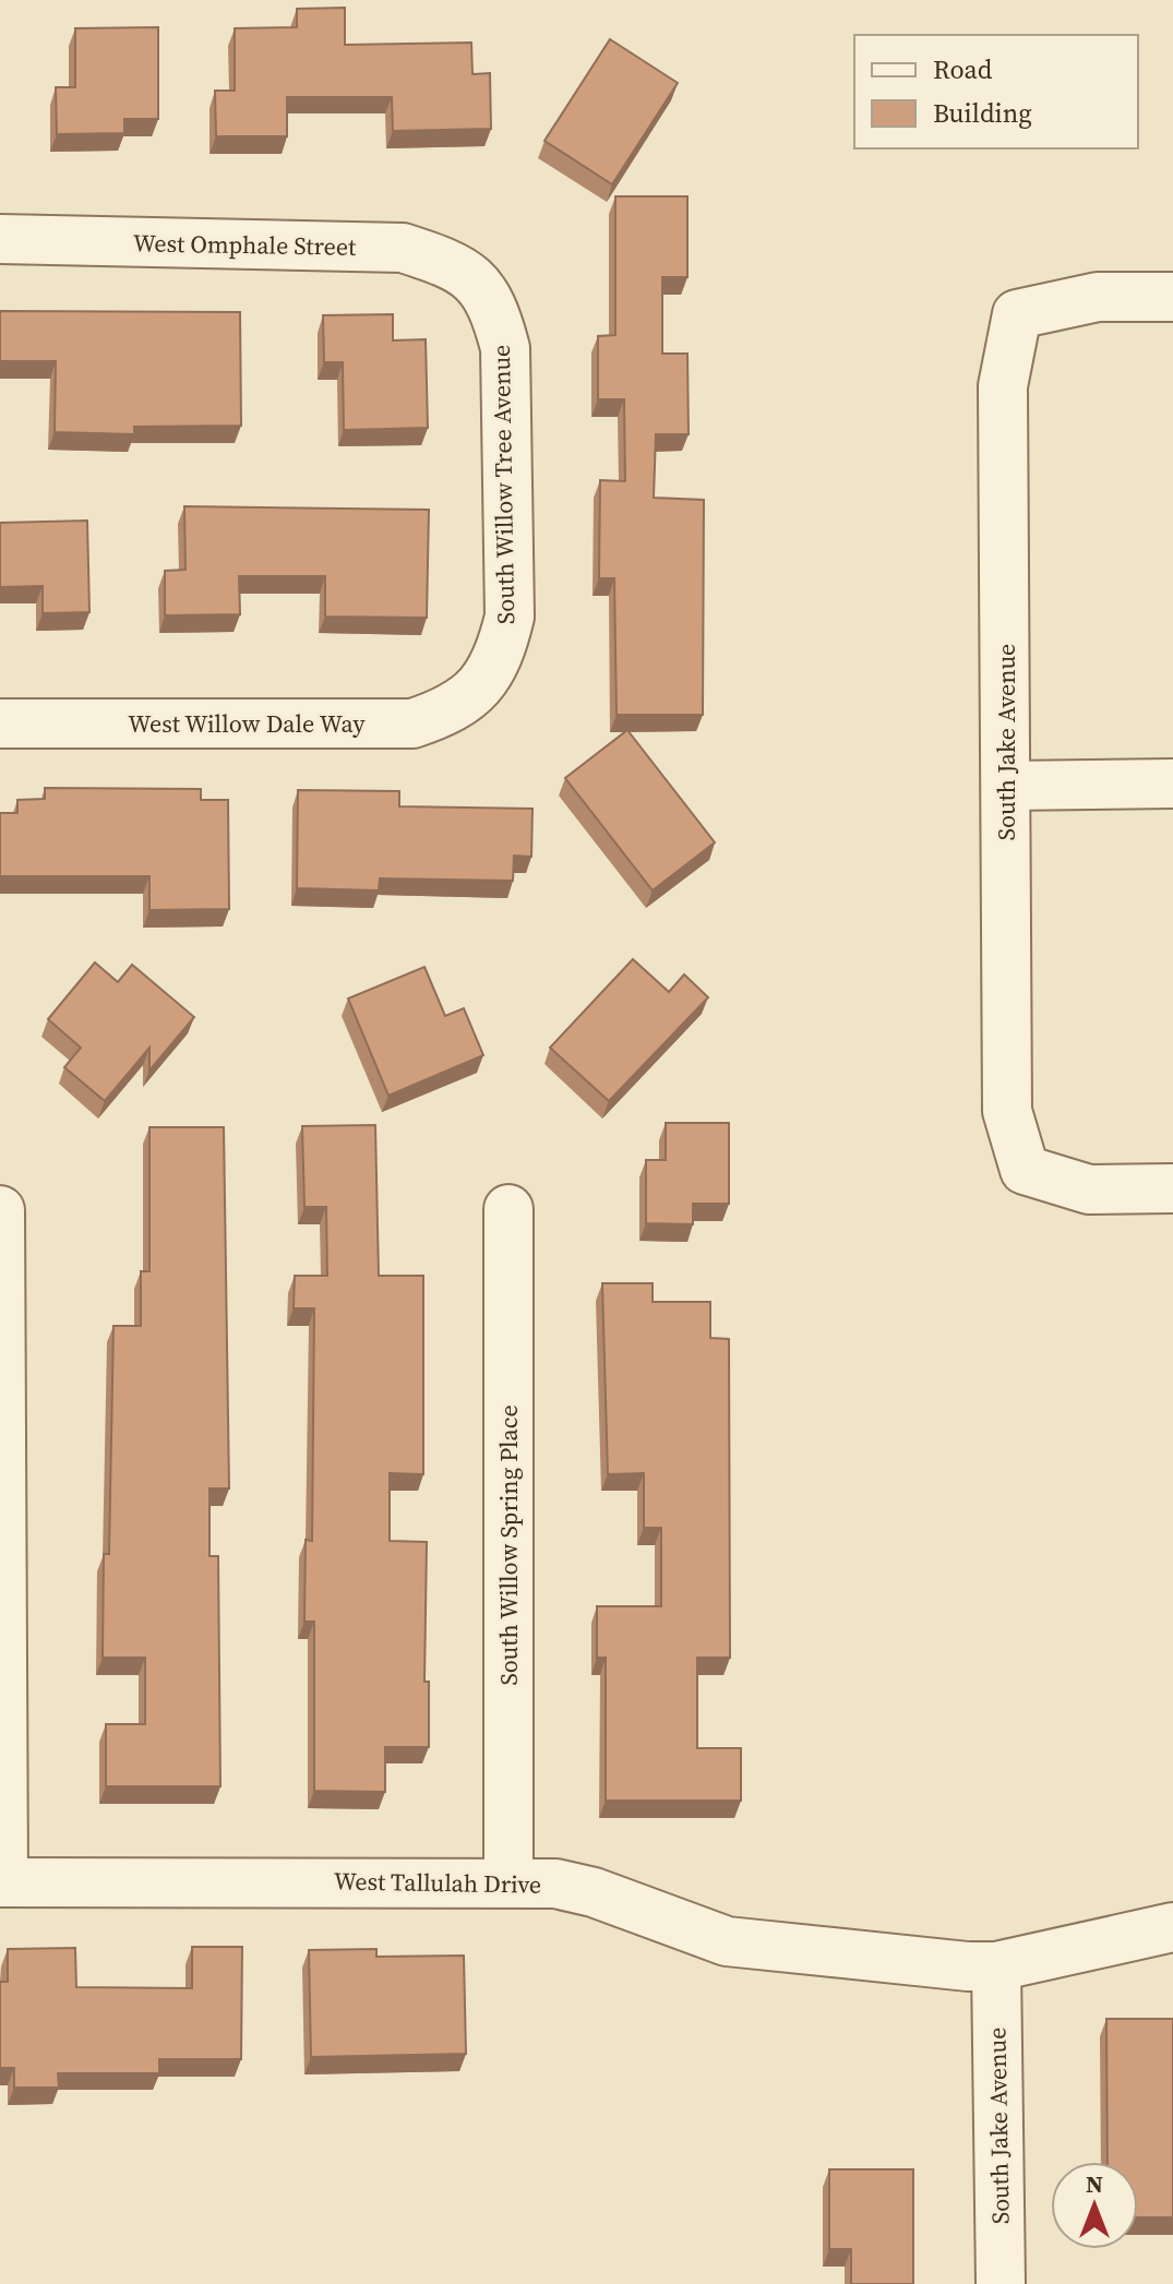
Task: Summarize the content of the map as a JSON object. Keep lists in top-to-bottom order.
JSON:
{
  "streets": {
    "street": [
      "West Omphale Street",
      "South Willow Tree Avenue",
      "West Willow Dale Way",
      "South Jake Avenue",
      "South Willow Spring Place",
      "West Tallulah Drive"
    ]
  },
  "crossings": [
    ["West Omphale Street", "South Willow Tree Avenue"],
    ["South Willow Tree Avenue", "West Willow Dale Way"],
    ["South Jake Avenue", "West Tallulah Drive"],
    ["South Willow Spring Place", "West Tallulah Drive"]
  ],
  "legend": ["Road", "Building"],
  "north": "top"
}
